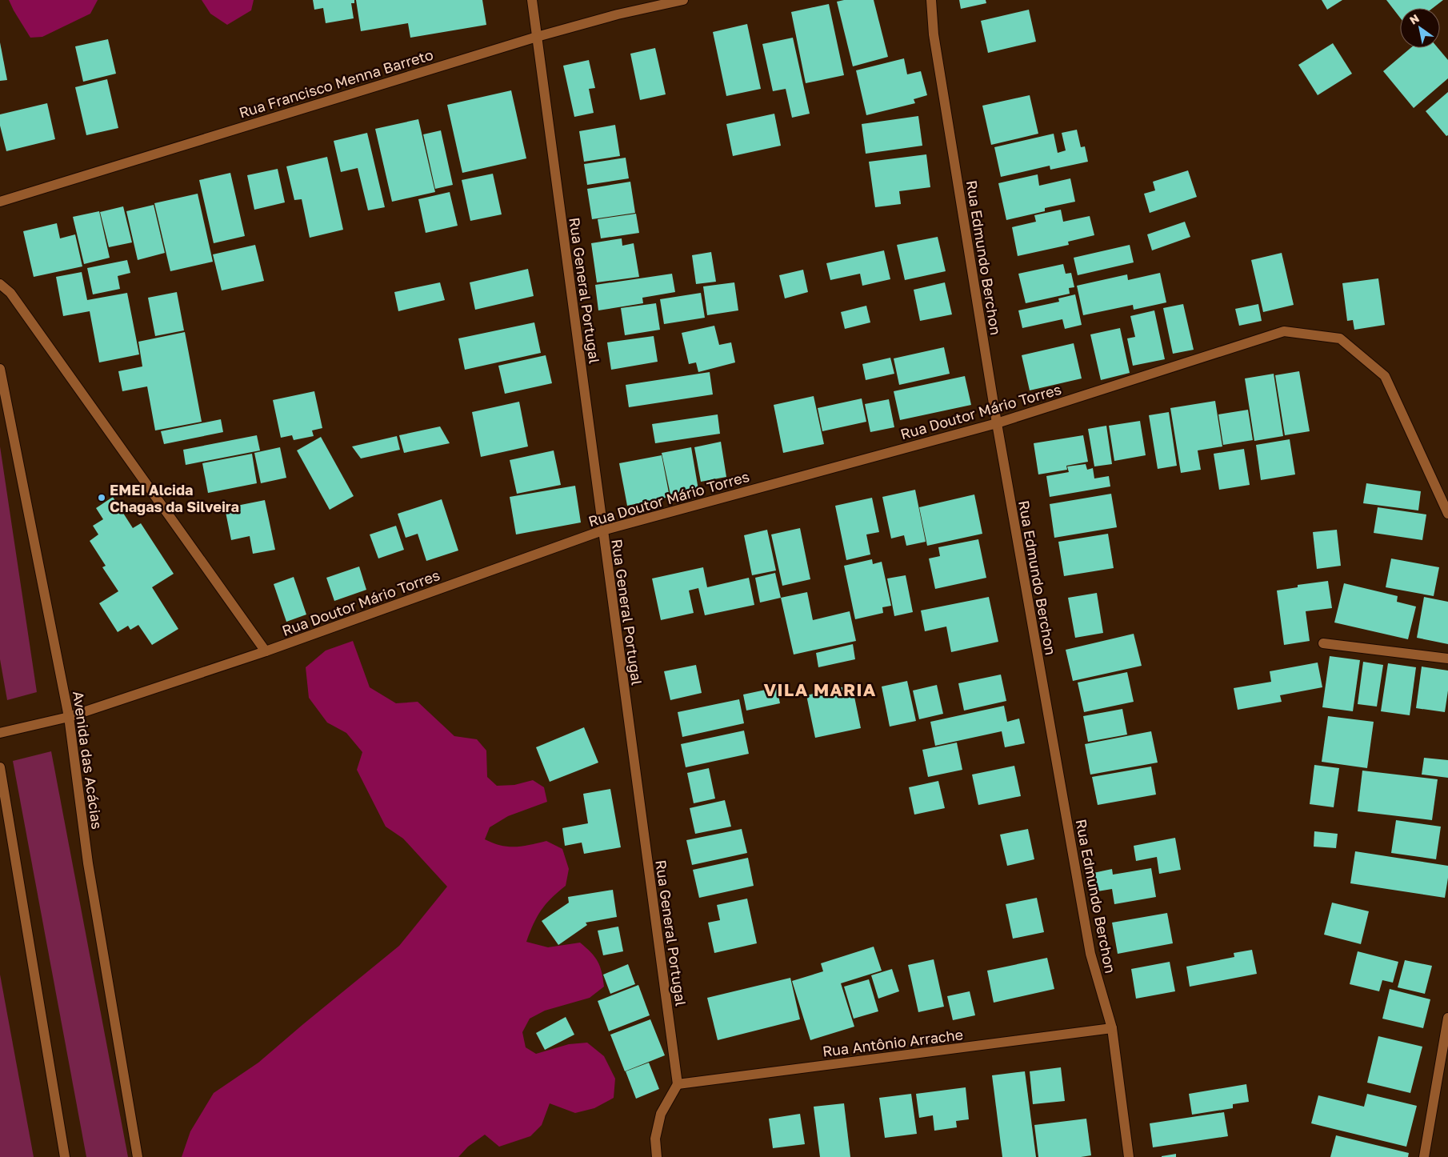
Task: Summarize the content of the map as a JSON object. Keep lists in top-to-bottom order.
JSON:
{
  "streets": {
    "street": [
      "Rua Francisco Menna Barreto",
      "Rua Edmundo Berchon",
      "Rua General Portugal",
      "Rua Doutor Mário Torres",
      "Avenida das Acácias",
      "Rua Antônio Arrache"
    ]
  },
  "crossings": [
    ["Rua Francisco Menna Barreto", "Rua General Portugal"],
    ["Rua Edmundo Berchon", "Rua Doutor Mário Torres"],
    ["Rua Edmundo Berchon", "Rua Antônio Arrache"],
    ["Rua General Portugal", "Rua Doutor Mário Torres"],
    ["Rua General Portugal", "Rua Antônio Arrache"],
    ["Rua Doutor Mário Torres", "Avenida das Acácias"]
  ],
  "districts": ["VILA MARIA"],
  "places": ["EMEI Alcida Chagas da Silveira"],
  "north": "top left"
}
